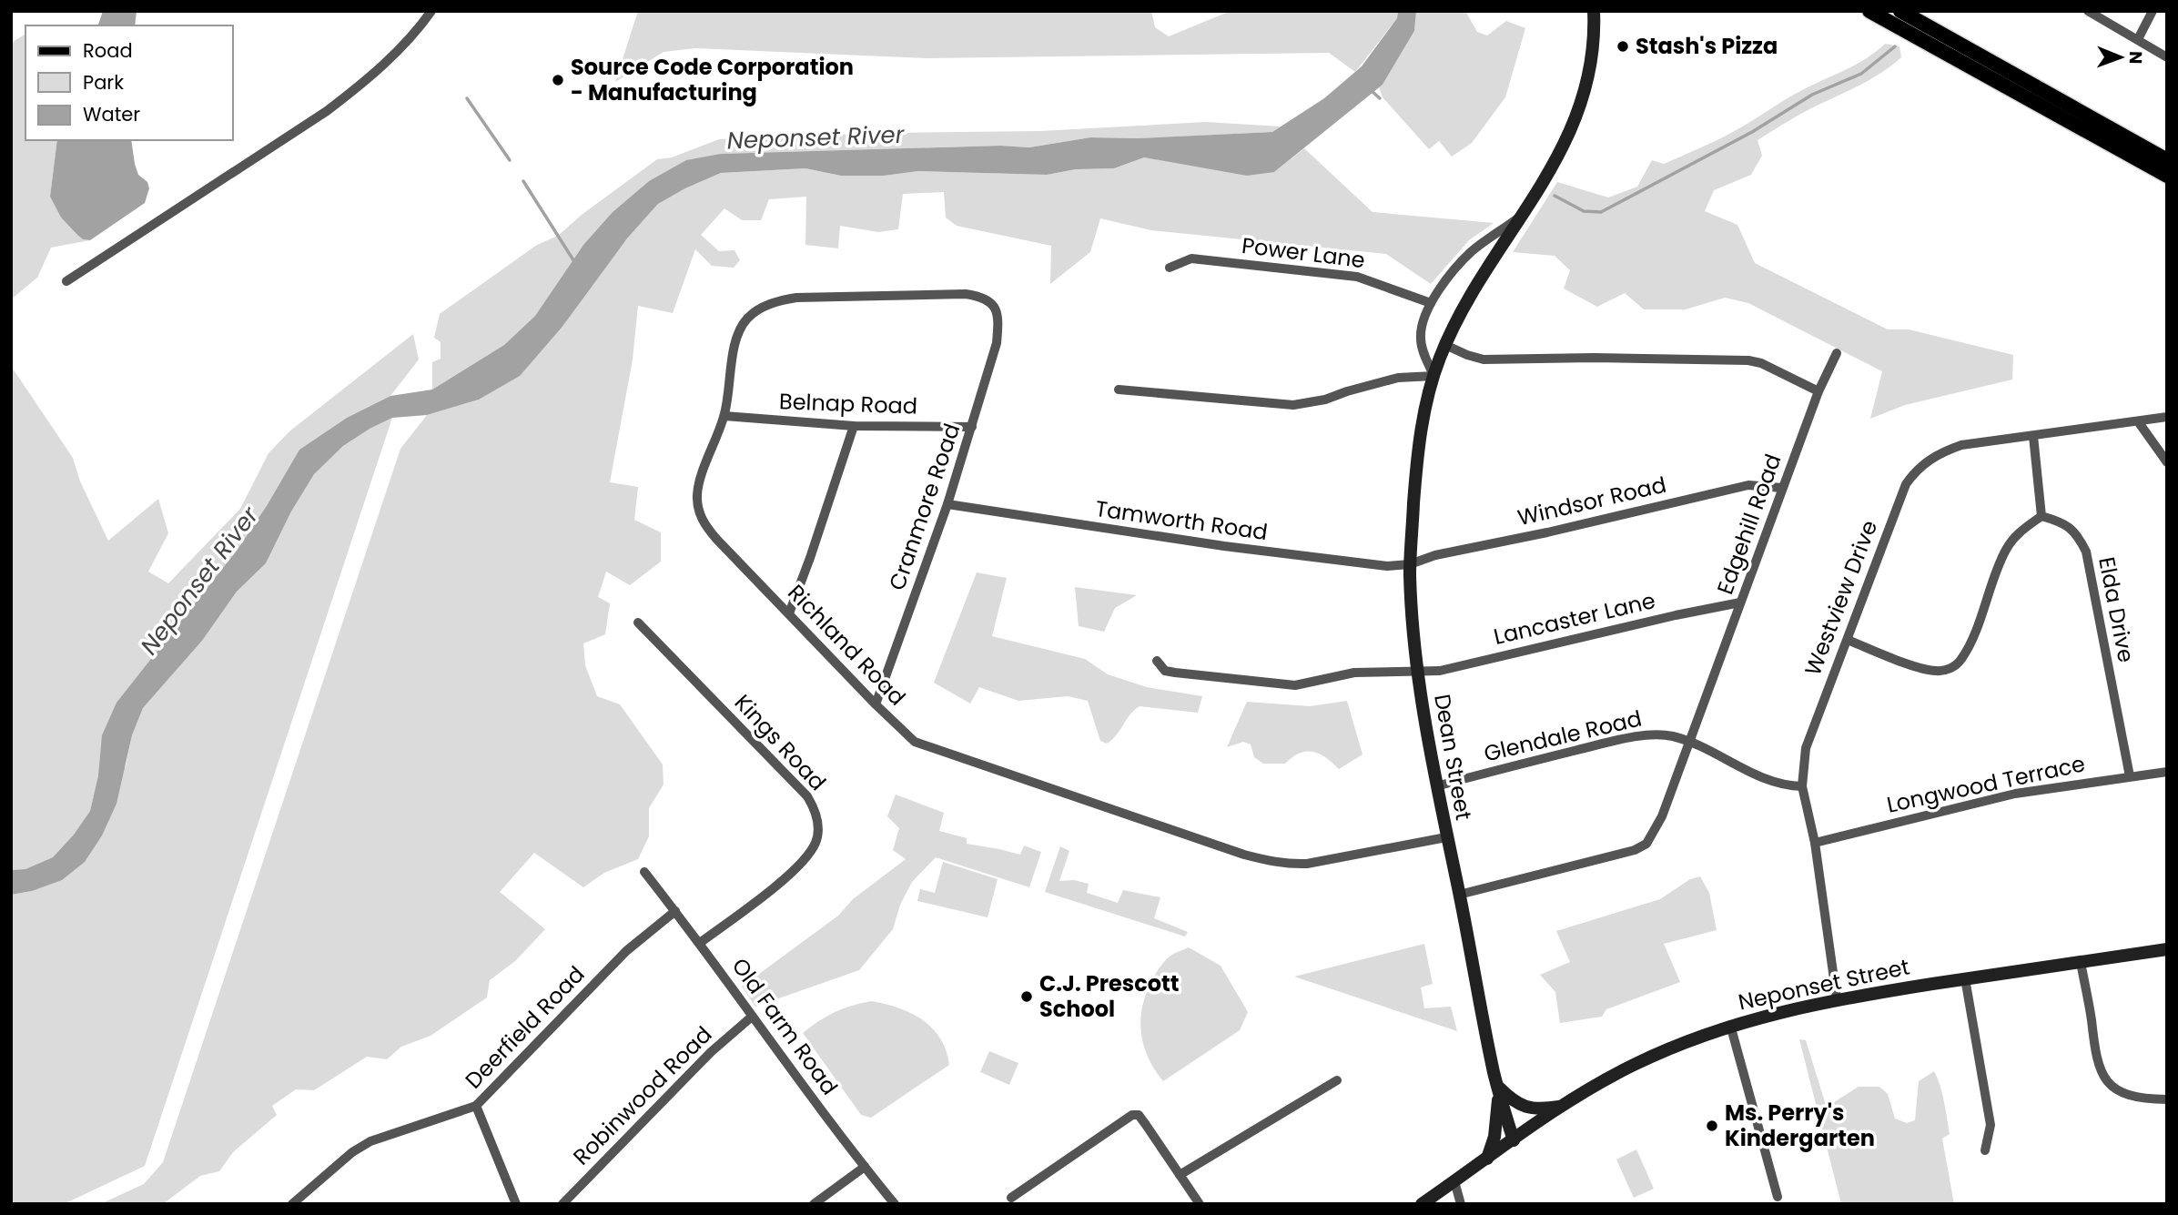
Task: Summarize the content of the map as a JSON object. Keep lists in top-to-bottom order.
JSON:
{
  "streets": {
    "main road": ["Dean Street", "Neponset Street"],
    "street": [
      "Power Lane",
      "Belnap Road",
      "Windsor Road",
      "Cranmore Road",
      "Tamworth Road",
      "Edgehill Road",
      "Westview Drive",
      "Elda Drive",
      "Lancaster Lane",
      "Richland Road",
      "Glendale Road",
      "Kings Road",
      "Longwood Terrace",
      "Old Farm Road",
      "Deerfield Road",
      "Robinwood Road"
    ]
  },
  "crossings": [
    ["Power Lane", "Dean Street"],
    ["Belnap Road", "Cranmore Road"],
    ["Belnap Road", "Richland Road"],
    ["Windsor Road", "Tamworth Road"],
    ["Windsor Road", "Edgehill Road"],
    ["Windsor Road", "Dean Street"],
    ["Cranmore Road", "Tamworth Road"],
    ["Cranmore Road", "Richland Road"],
    ["Tamworth Road", "Dean Street"],
    ["Edgehill Road", "Lancaster Lane"],
    ["Edgehill Road", "Glendale Road"],
    ["Edgehill Road", "Dean Street"],
    ["Westview Drive", "Glendale Road"],
    ["Westview Drive", "Longwood Terrace"],
    ["Westview Drive", "Neponset Street"],
    ["Elda Drive", "Longwood Terrace"],
    ["Lancaster Lane", "Dean Street"],
    ["Richland Road", "Dean Street"],
    ["Glendale Road", "Dean Street"],
    ["Kings Road", "Old Farm Road"],
    ["Dean Street", "Neponset Street"],
    ["Old Farm Road", "Deerfield Road"],
    ["Old Farm Road", "Robinwood Road"]
  ],
  "water": ["Neponset River"],
  "places": [
    "Stash's Pizza",
    "Source Code Corporation - Manufacturing",
    "C.J. Prescott School",
    "Ms. Perry's Kindergarten"
  ],
  "legend": ["Road", "Park", "Water"],
  "north": "right"
}
